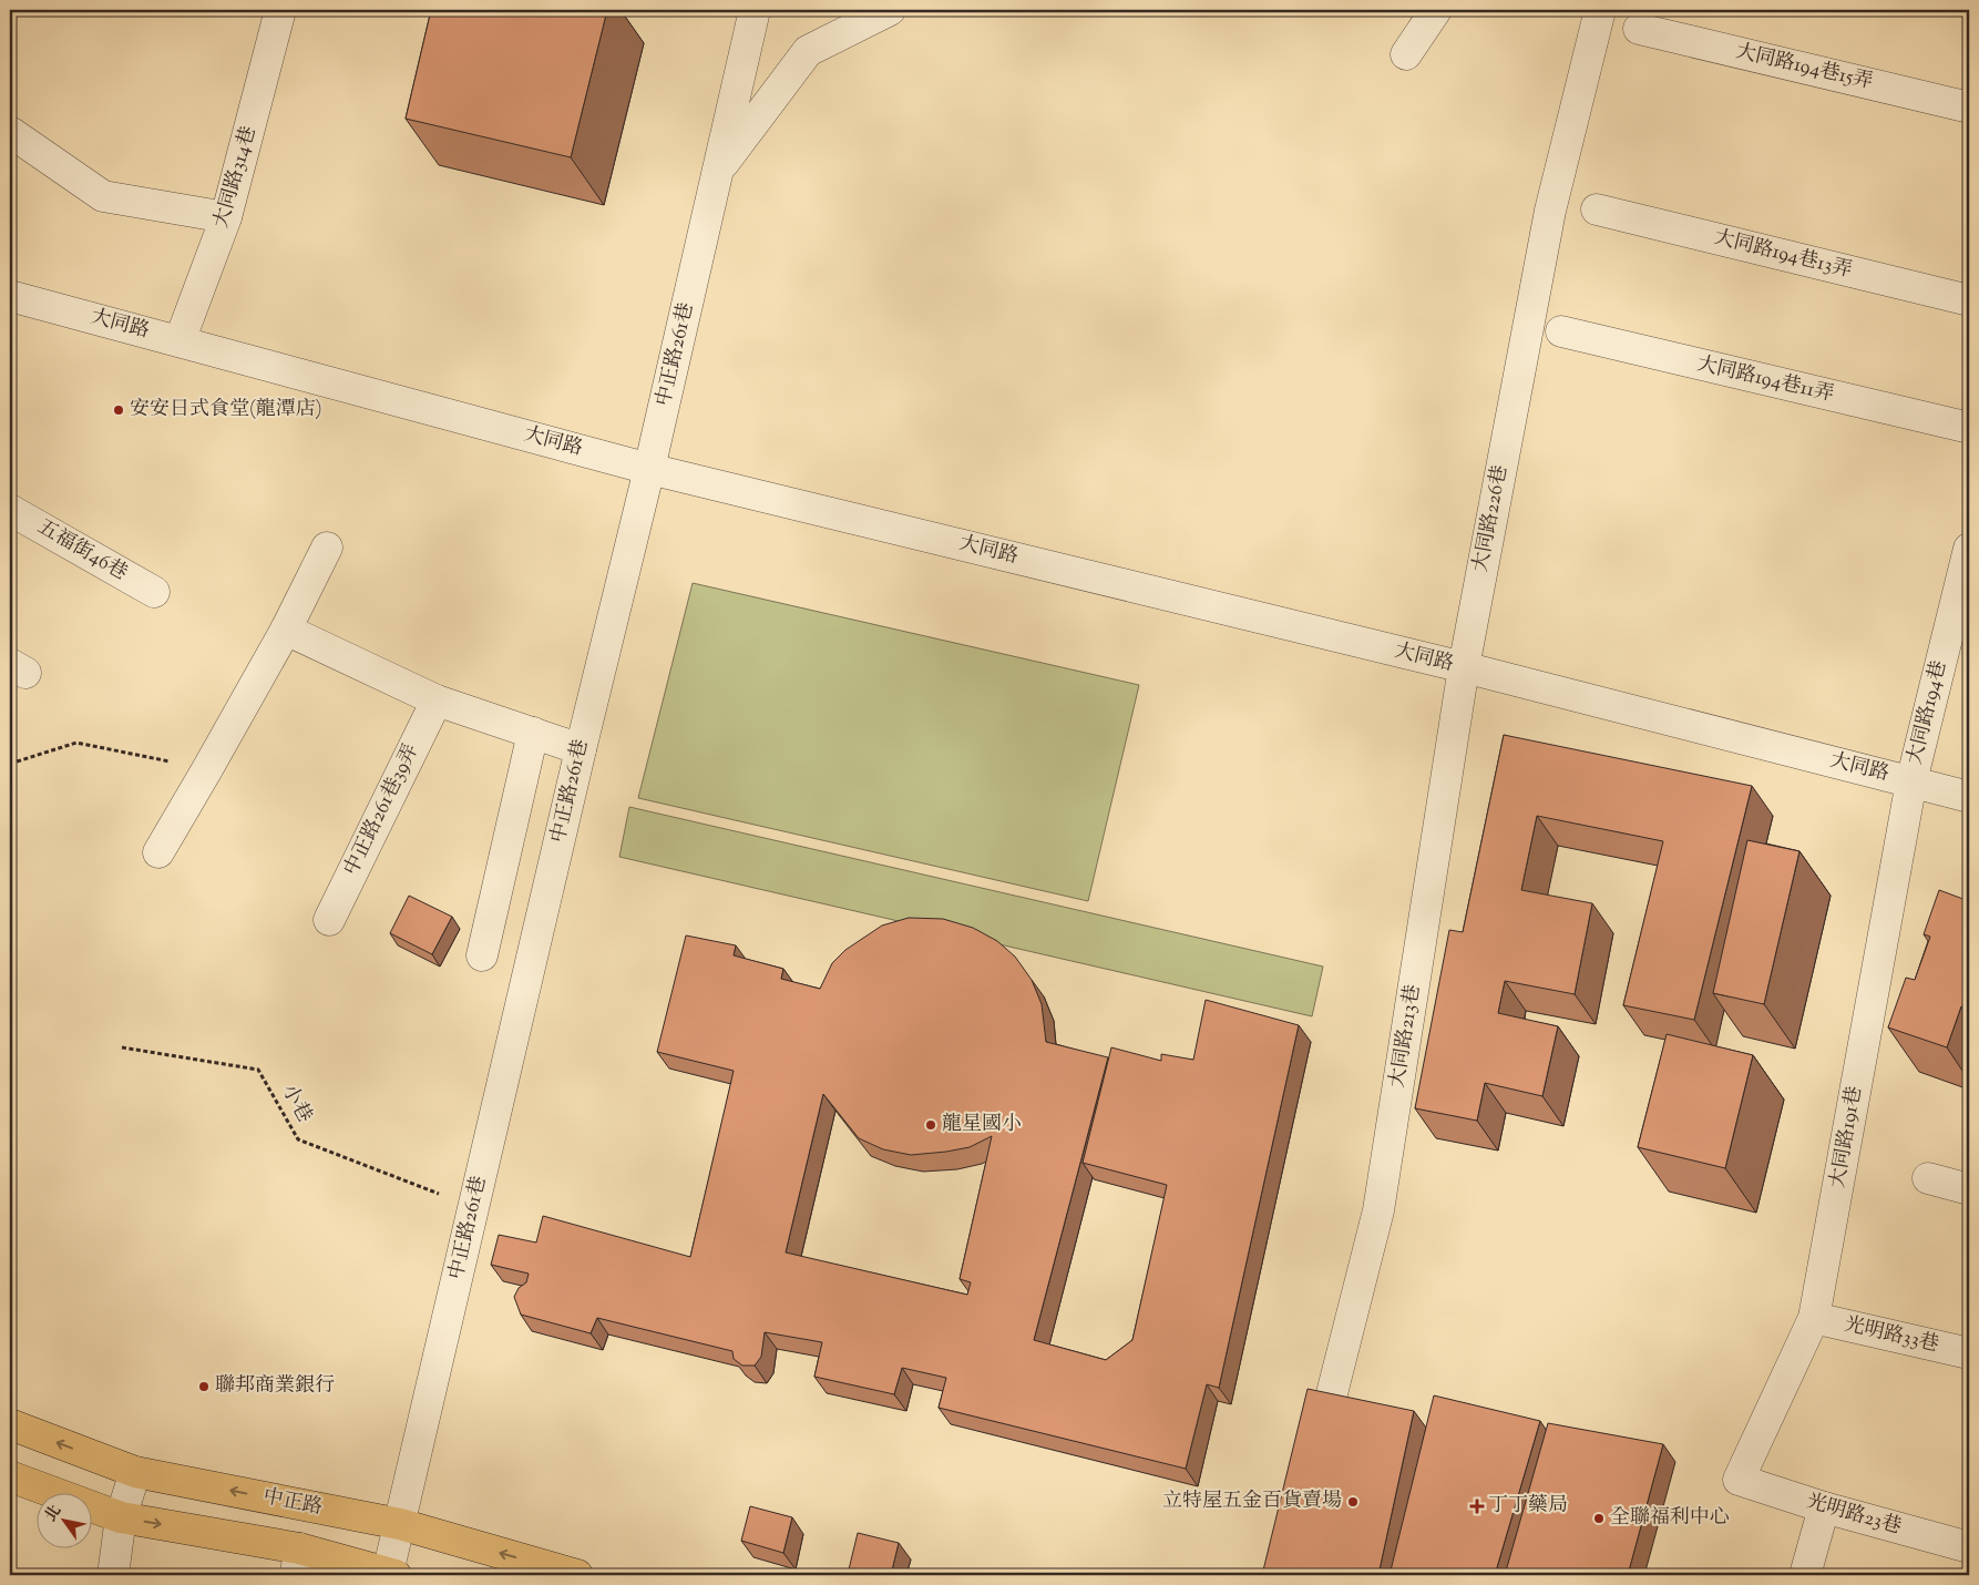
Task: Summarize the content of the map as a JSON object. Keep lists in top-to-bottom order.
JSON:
{
  "streets": {
    "main road": ["中正路"],
    "street": [
      "大同路194巷15弄",
      "大同路314巷",
      "大同路194巷13弄",
      "大同路",
      "中正路261巷",
      "大同路194巷11弄",
      "大同路226巷",
      "五福街46巷",
      "大同路194巷",
      "中正路261巷39弄",
      "大同路213巷",
      "大同路191巷",
      "光明路33巷",
      "光明路23巷"
    ],
    "path": ["小巷"]
  },
  "crossings": [
    ["大同路314巷", "大同路"],
    ["大同路", "中正路261巷"],
    ["大同路", "大同路226巷"],
    ["大同路", "大同路194巷"],
    ["大同路", "大同路213巷"],
    ["大同路", "大同路191巷"],
    ["中正路261巷", "小巷"],
    ["中正路261巷", "中正路"],
    ["大同路226巷", "大同路213巷"],
    ["大同路194巷", "大同路191巷"],
    ["大同路191巷", "光明路33巷"],
    ["大同路191巷", "光明路23巷"]
  ],
  "places": {
    "other": [
      "安安日式食堂(龍潭店)",
      "龍星國小",
      "聯邦商業銀行",
      "立特屋五金百貨賣場",
      "全聯福利中心"
    ],
    "health": ["丁丁藥局"]
  },
  "north": "top left"
}
